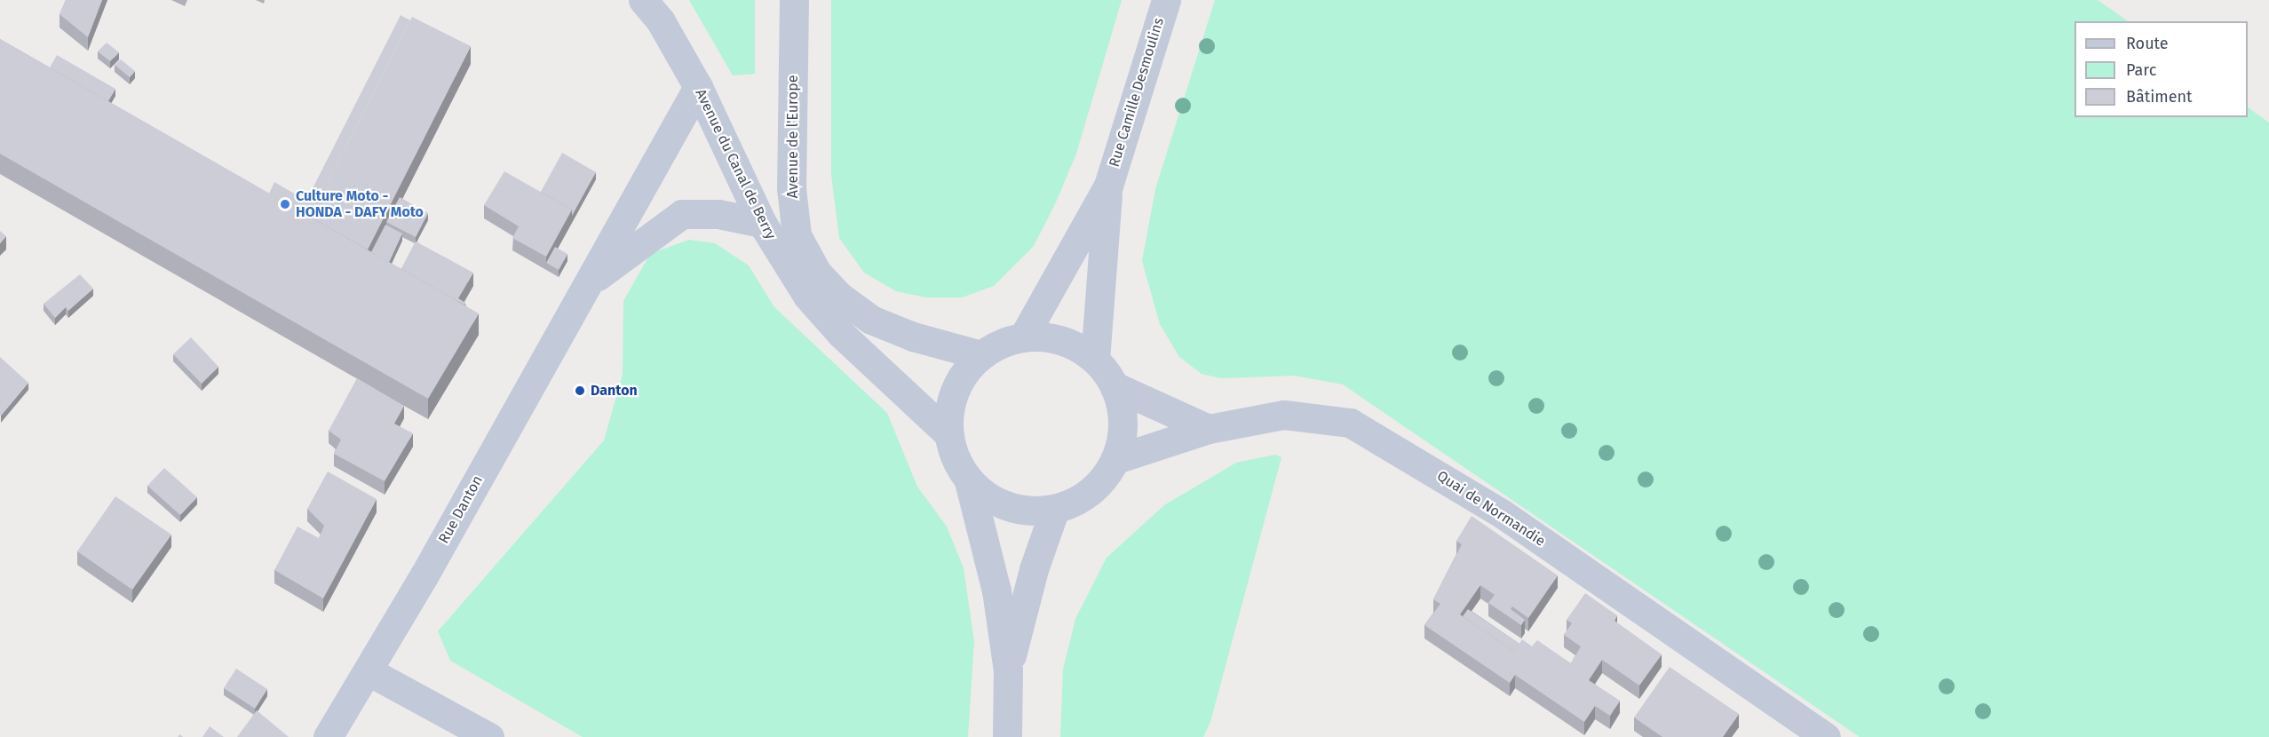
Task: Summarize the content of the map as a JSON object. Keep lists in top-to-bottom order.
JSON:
{
  "streets": {
    "street": [
      "Rue Camille Desmoulins",
      "Avenue de l'Europe",
      "Avenue du Canal de Berry",
      "Quai de Normandie",
      "Rue Danton"
    ]
  },
  "crossings": [
    ["Rue Camille Desmoulins", "Avenue de l'Europe"],
    ["Rue Camille Desmoulins", "Avenue du Canal de Berry"],
    ["Rue Camille Desmoulins", "Quai de Normandie"],
    ["Avenue de l'Europe", "Avenue du Canal de Berry"],
    ["Avenue de l'Europe", "Quai de Normandie"],
    ["Avenue du Canal de Berry", "Quai de Normandie"],
    ["Avenue du Canal de Berry", "Rue Danton"]
  ],
  "places": ["Culture Moto - HONDA - DAFY Moto", "Danton"],
  "legend": ["Route", "Parc", "Bâtiment"]
}
